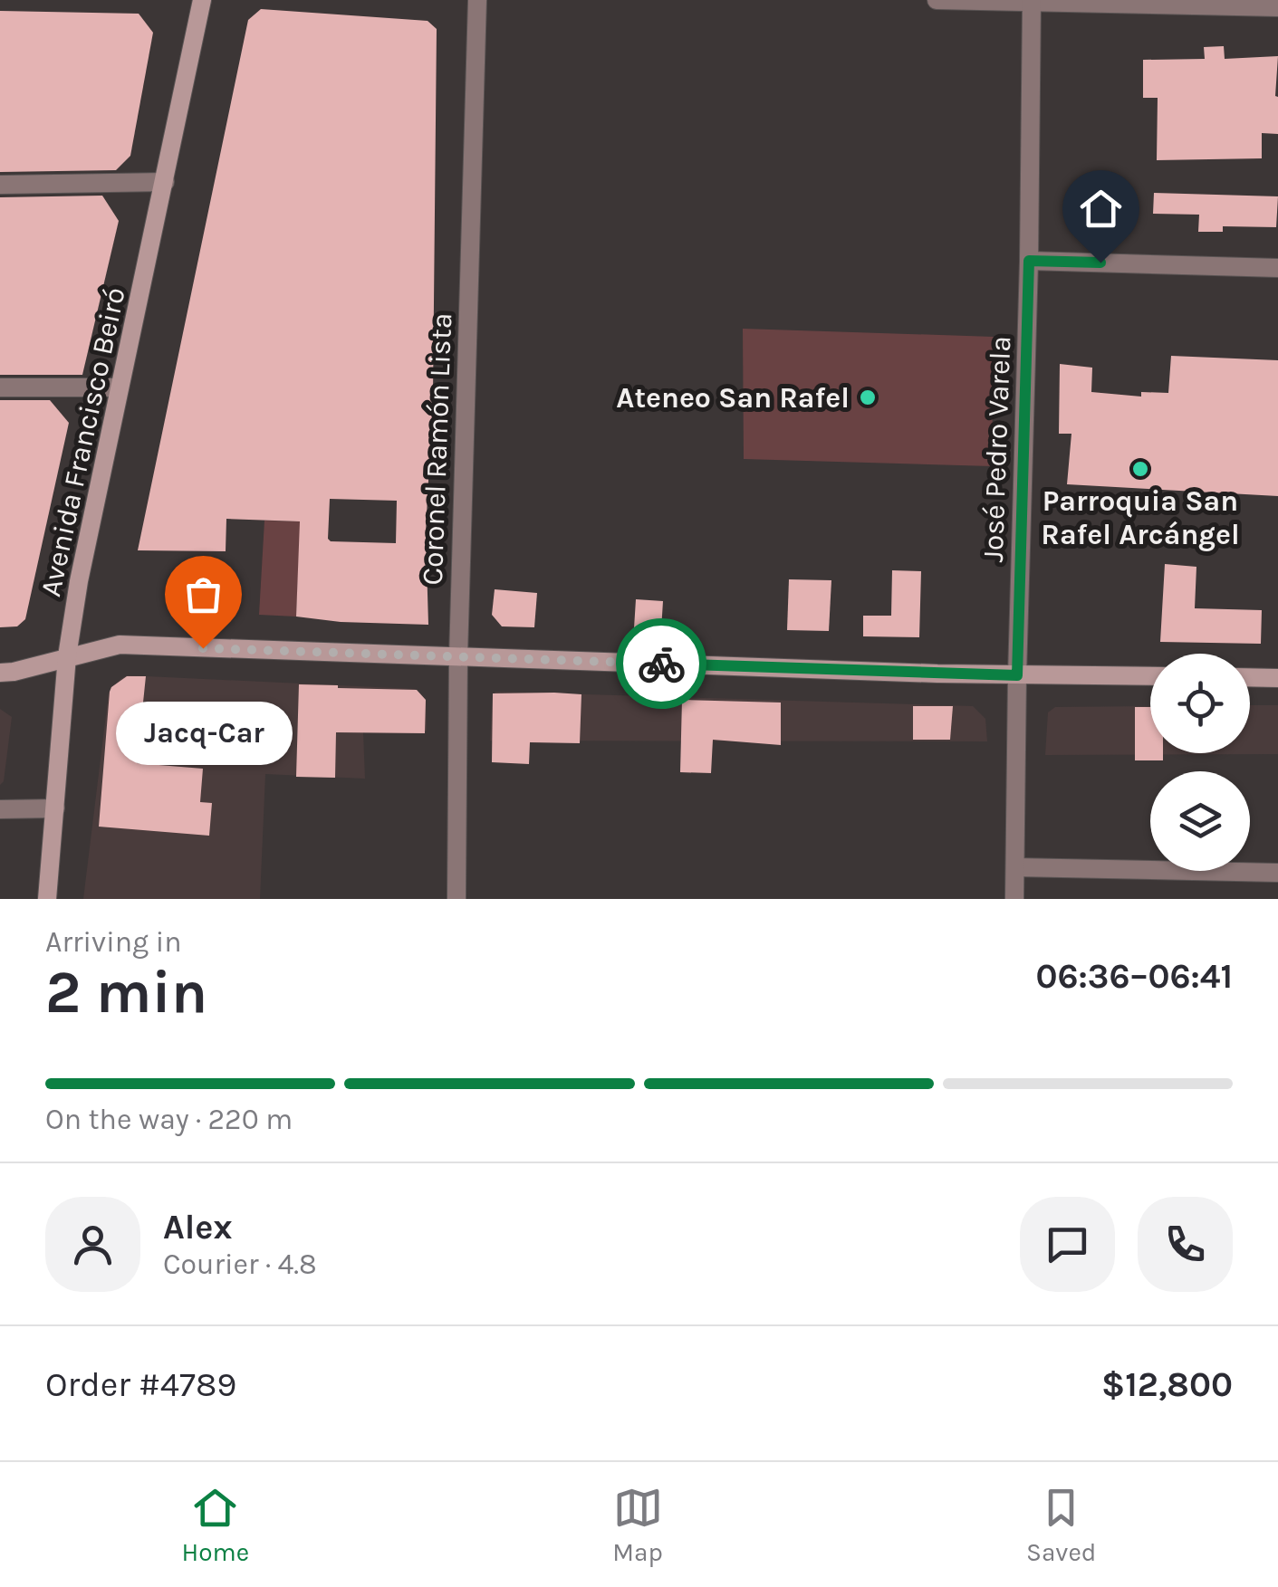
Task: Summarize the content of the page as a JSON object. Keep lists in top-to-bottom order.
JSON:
{
  "streets": {
    "main road": ["Avenida Francisco Beiró"],
    "street": ["Coronel Ramón Lista", "José Pedro Varela"]
  },
  "places": ["Ateneo San Rafel", "Parroquia San Rafel Arcángel", "Jacq-Car"],
  "page": {
    "bubble": "Jacq-Car",
    "heading": ["2 min", "Arriving in", "06:36–06:41"],
    "panel": [
      "Alex",
      "Courier · 4.8",
      "Order #4789",
      "$12,800"
    ],
    "bar": "On the way · 220 m",
    "tabs": ["Home", "Map", "Saved"]
  }
}
